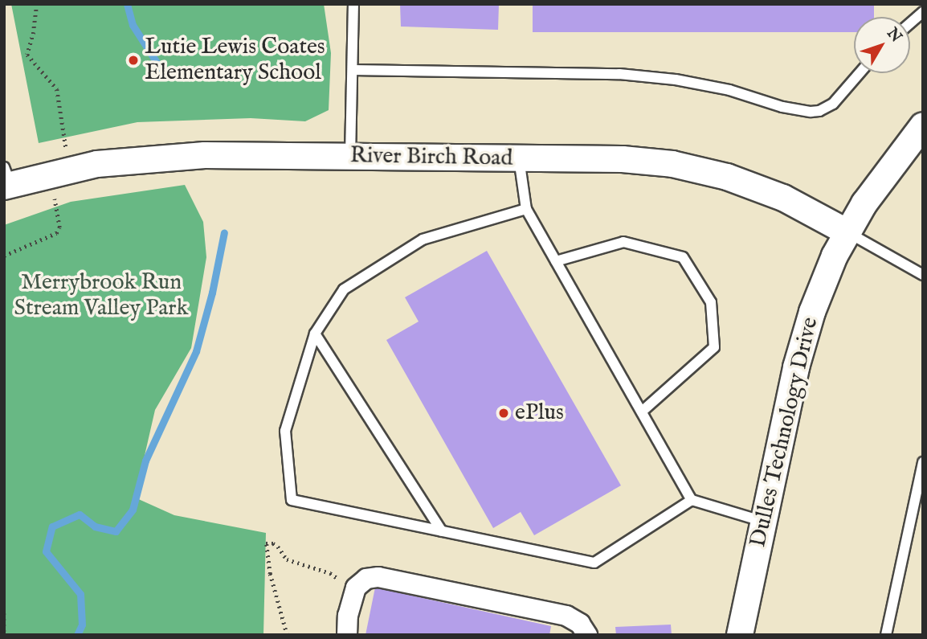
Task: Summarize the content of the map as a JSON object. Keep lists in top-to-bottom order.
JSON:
{
  "streets": {
    "street": ["River Birch Road", "Dulles Technology Drive"]
  },
  "crossings": [
    ["River Birch Road", "Dulles Technology Drive"]
  ],
  "parks": ["Merrybrook Run Stream Valley Park"],
  "places": ["Lutie Lewis Coates Elementary School", "ePlus"],
  "north": "top right"
}
